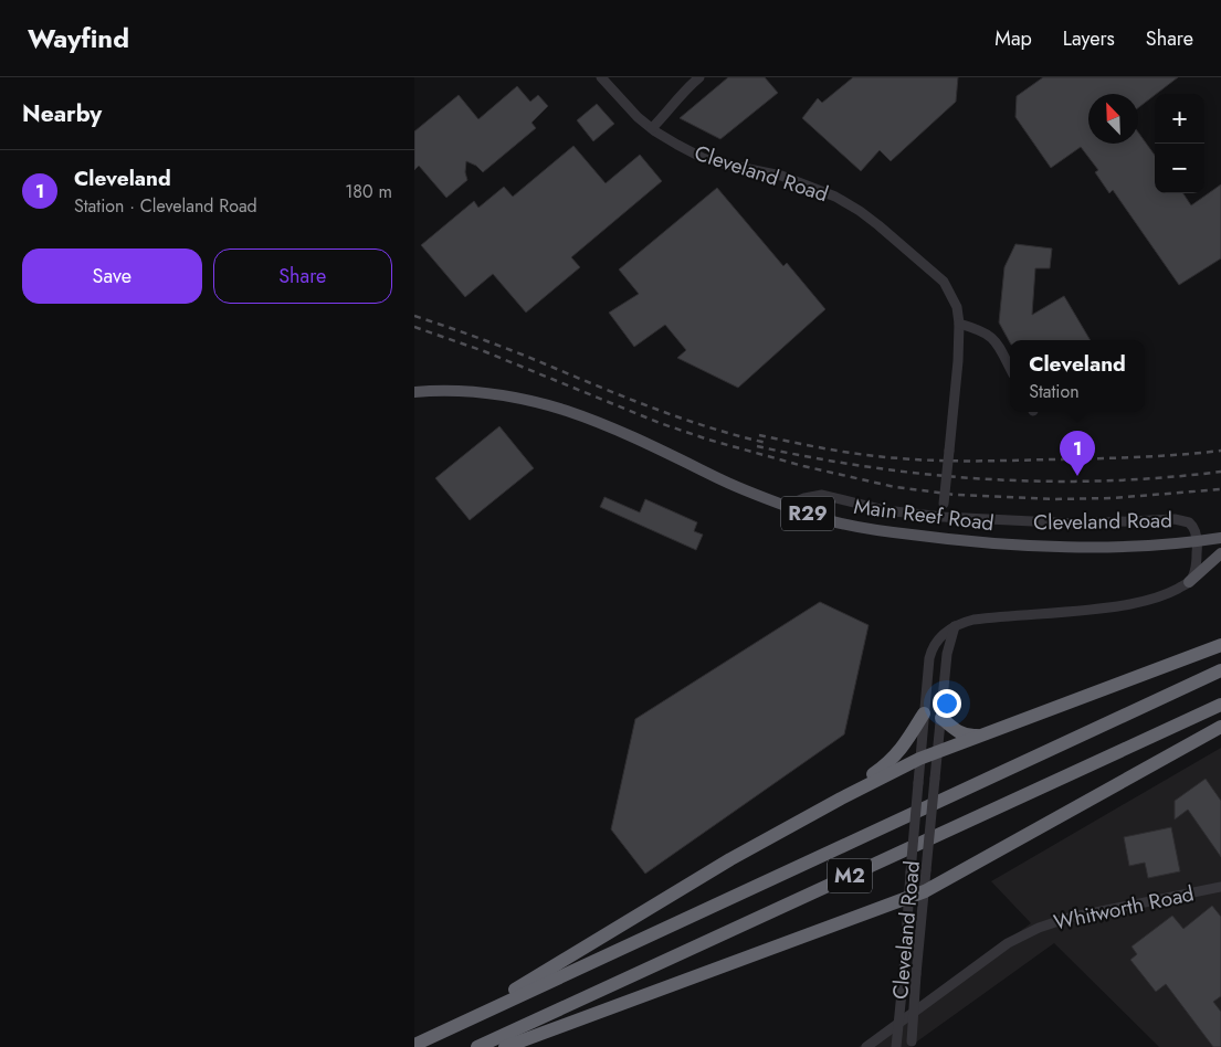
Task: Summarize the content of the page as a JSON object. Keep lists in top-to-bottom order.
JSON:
{
  "streets": {
    "highway": ["M2"],
    "main road": ["R29", "Main Reef Road"],
    "street": ["Cleveland Road", "Whitworth Road"]
  },
  "crossings": [
    ["Cleveland Road", "Main Reef Road"]
  ],
  "north": "top left",
  "page": {
    "header": "Wayfind",
    "nav": ["Map", "Layers", "Share"],
    "heading": "Nearby",
    "map_buttons": ["+", "−"],
    "list": [
      {
        "mark": "1",
        "name": "Cleveland",
        "note": "Station · Cleveland Road",
        "value": "180 m"
      }
    ],
    "buttons": ["Save", "Share"],
    "popup": ["Cleveland", "Station"],
    "pins": "1"
  }
}
